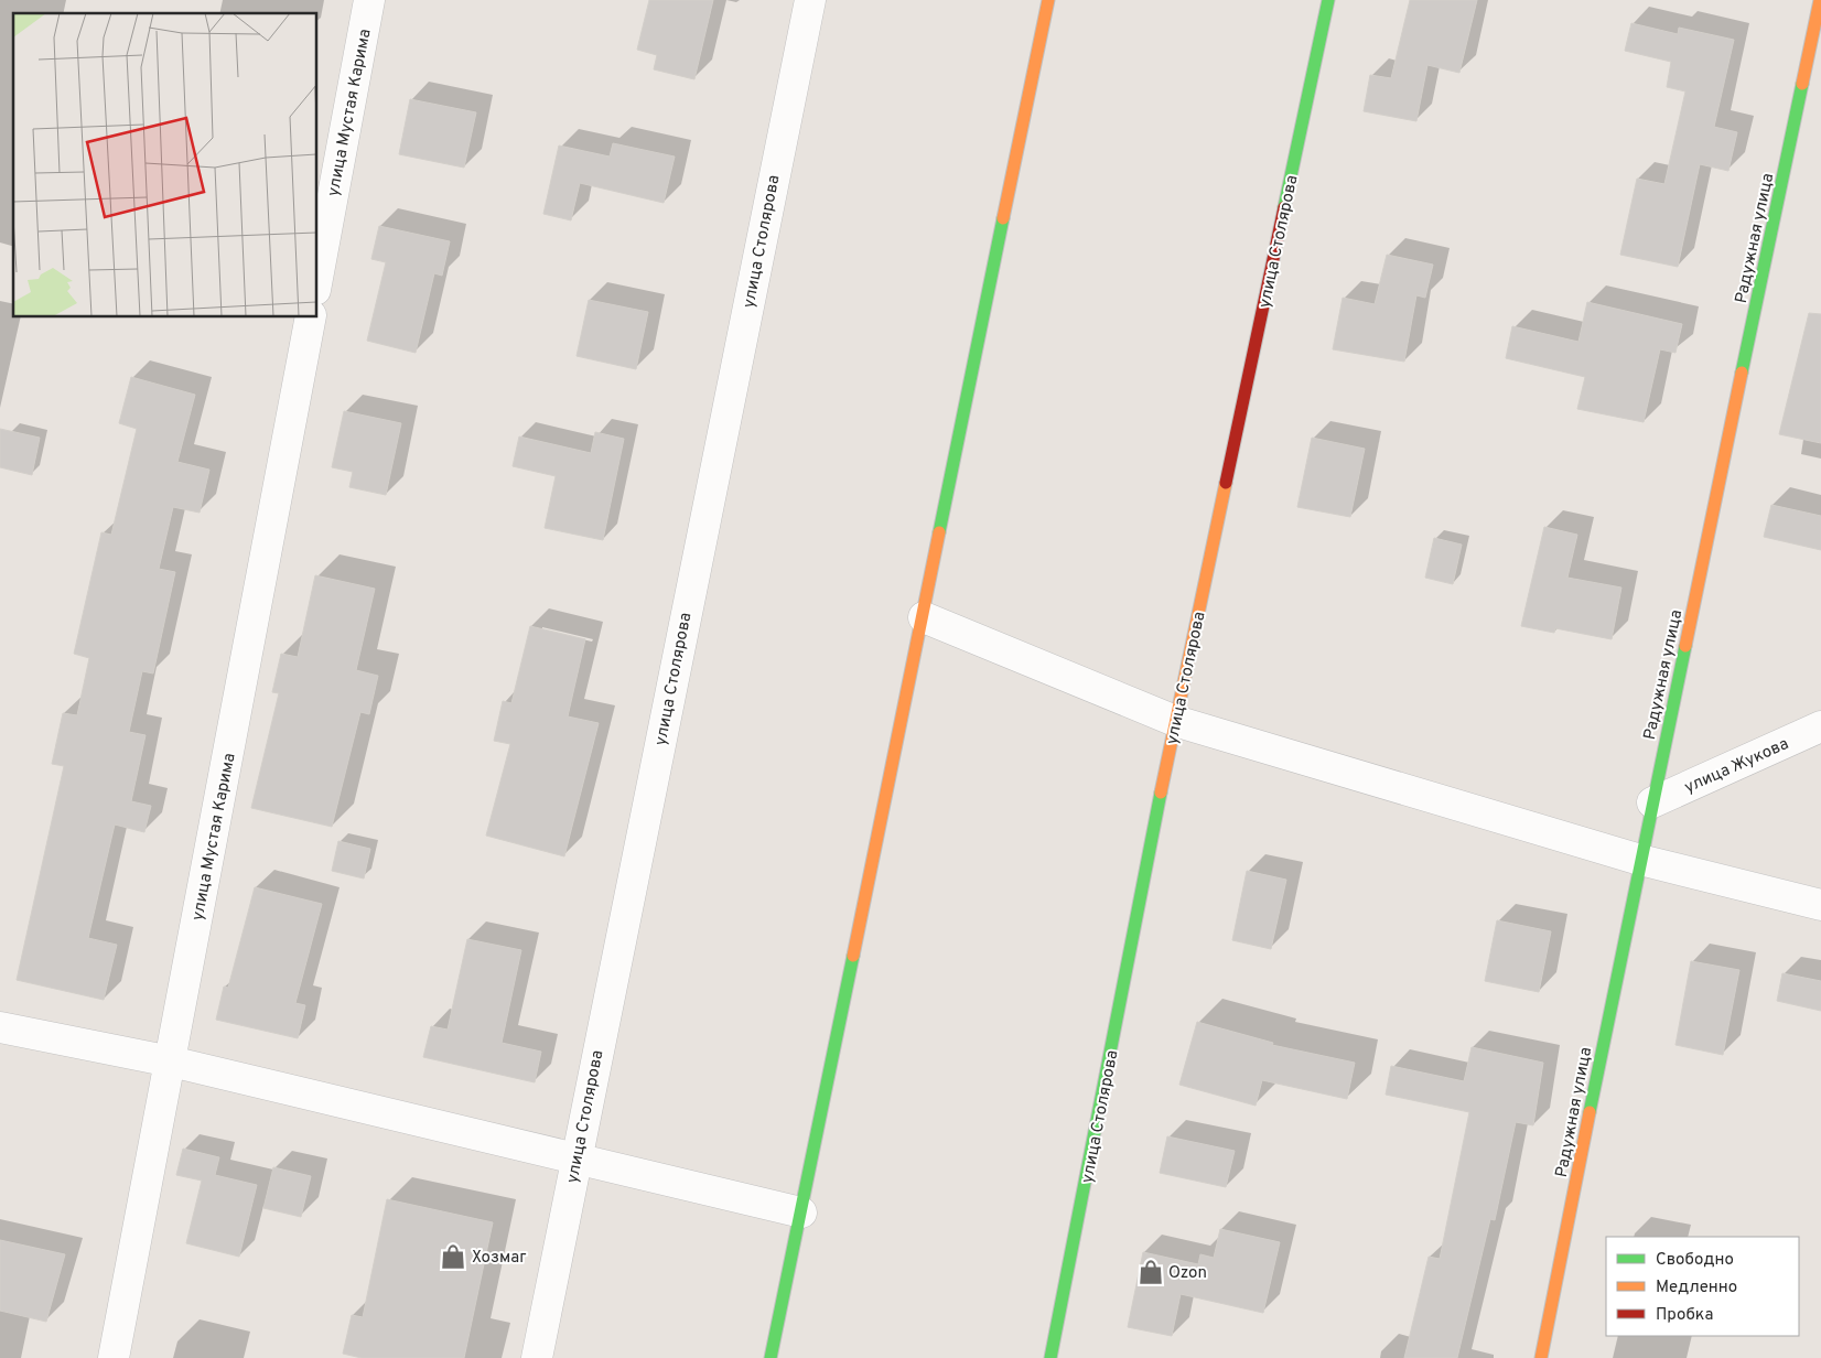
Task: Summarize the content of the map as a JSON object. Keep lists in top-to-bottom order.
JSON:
{
  "streets": {
    "street": [
      "улица Мустая Карима",
      "Радужная улица",
      "улица Столярова",
      "улица Жукова"
    ]
  },
  "crossings": [
    ["Радужная улица", "улица Жукова"]
  ],
  "places": {
    "shop": ["Хозмаг", "Ozon"]
  },
  "legend": ["Свободно", "Медленно", "Пробка"]
}
